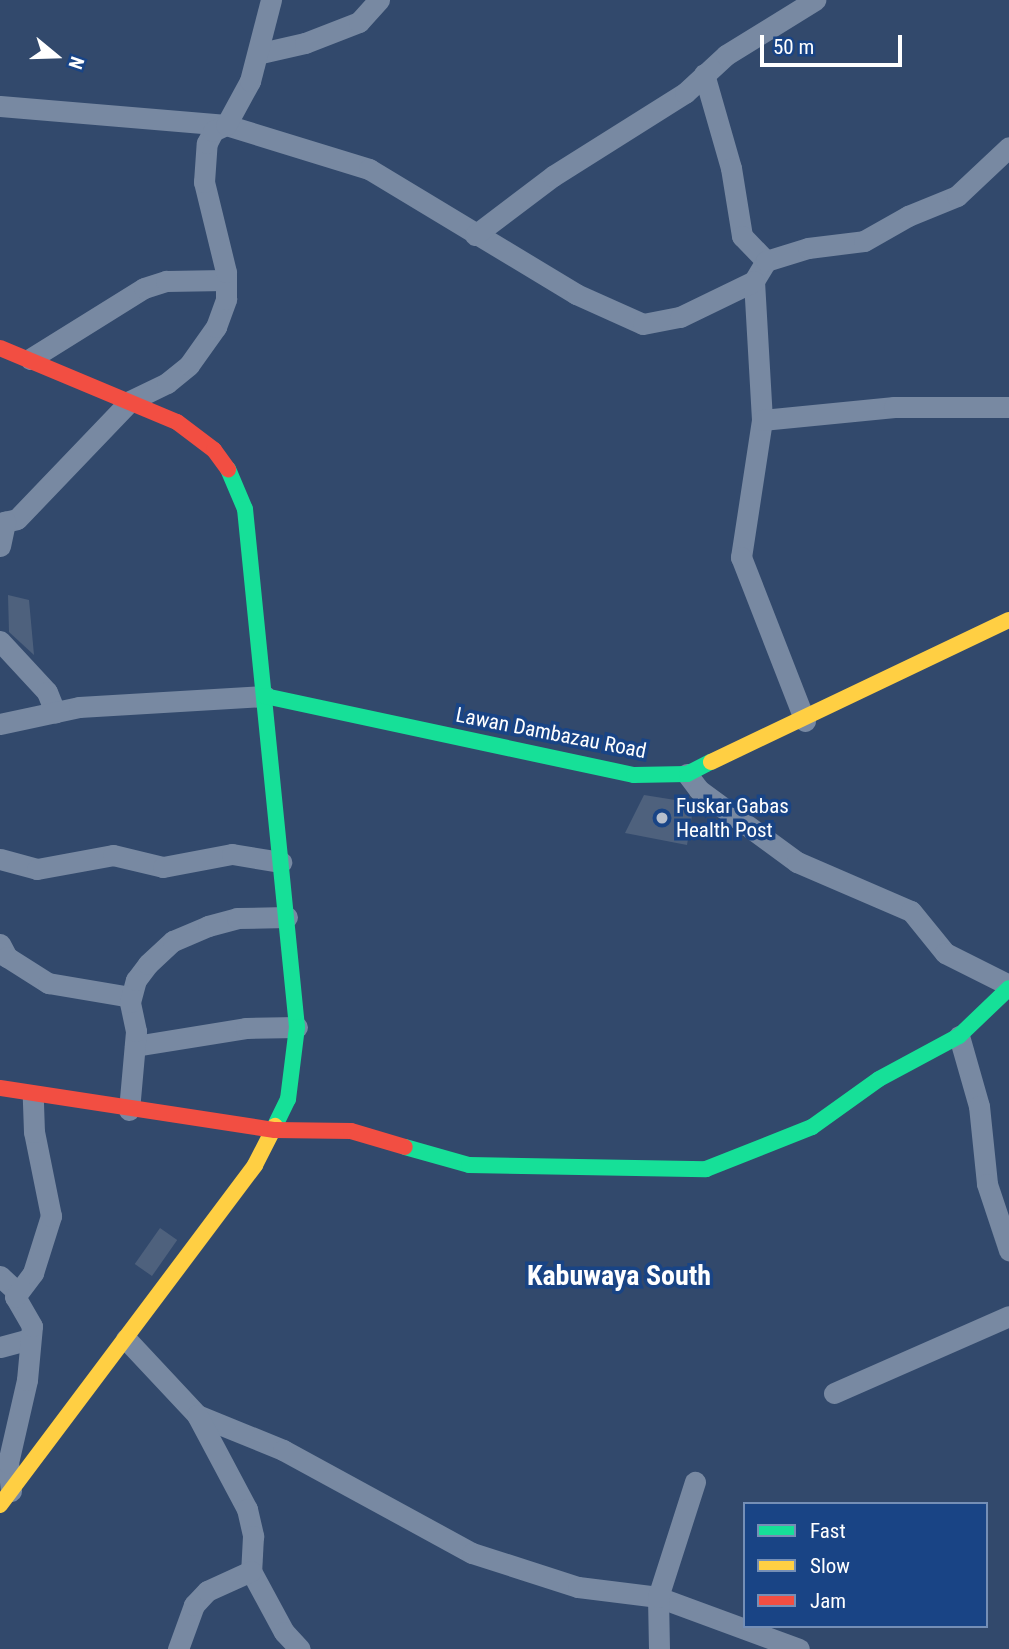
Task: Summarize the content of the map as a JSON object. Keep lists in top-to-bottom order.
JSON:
{
  "streets": {
    "main road": ["Lawan Dambazau Road"]
  },
  "districts": ["Kabuwaya South"],
  "places": ["Fuskar Gabas Health Post"],
  "legend": ["Fast", "Slow", "Jam"],
  "scale_bar": "50 m",
  "north": "right"
}
